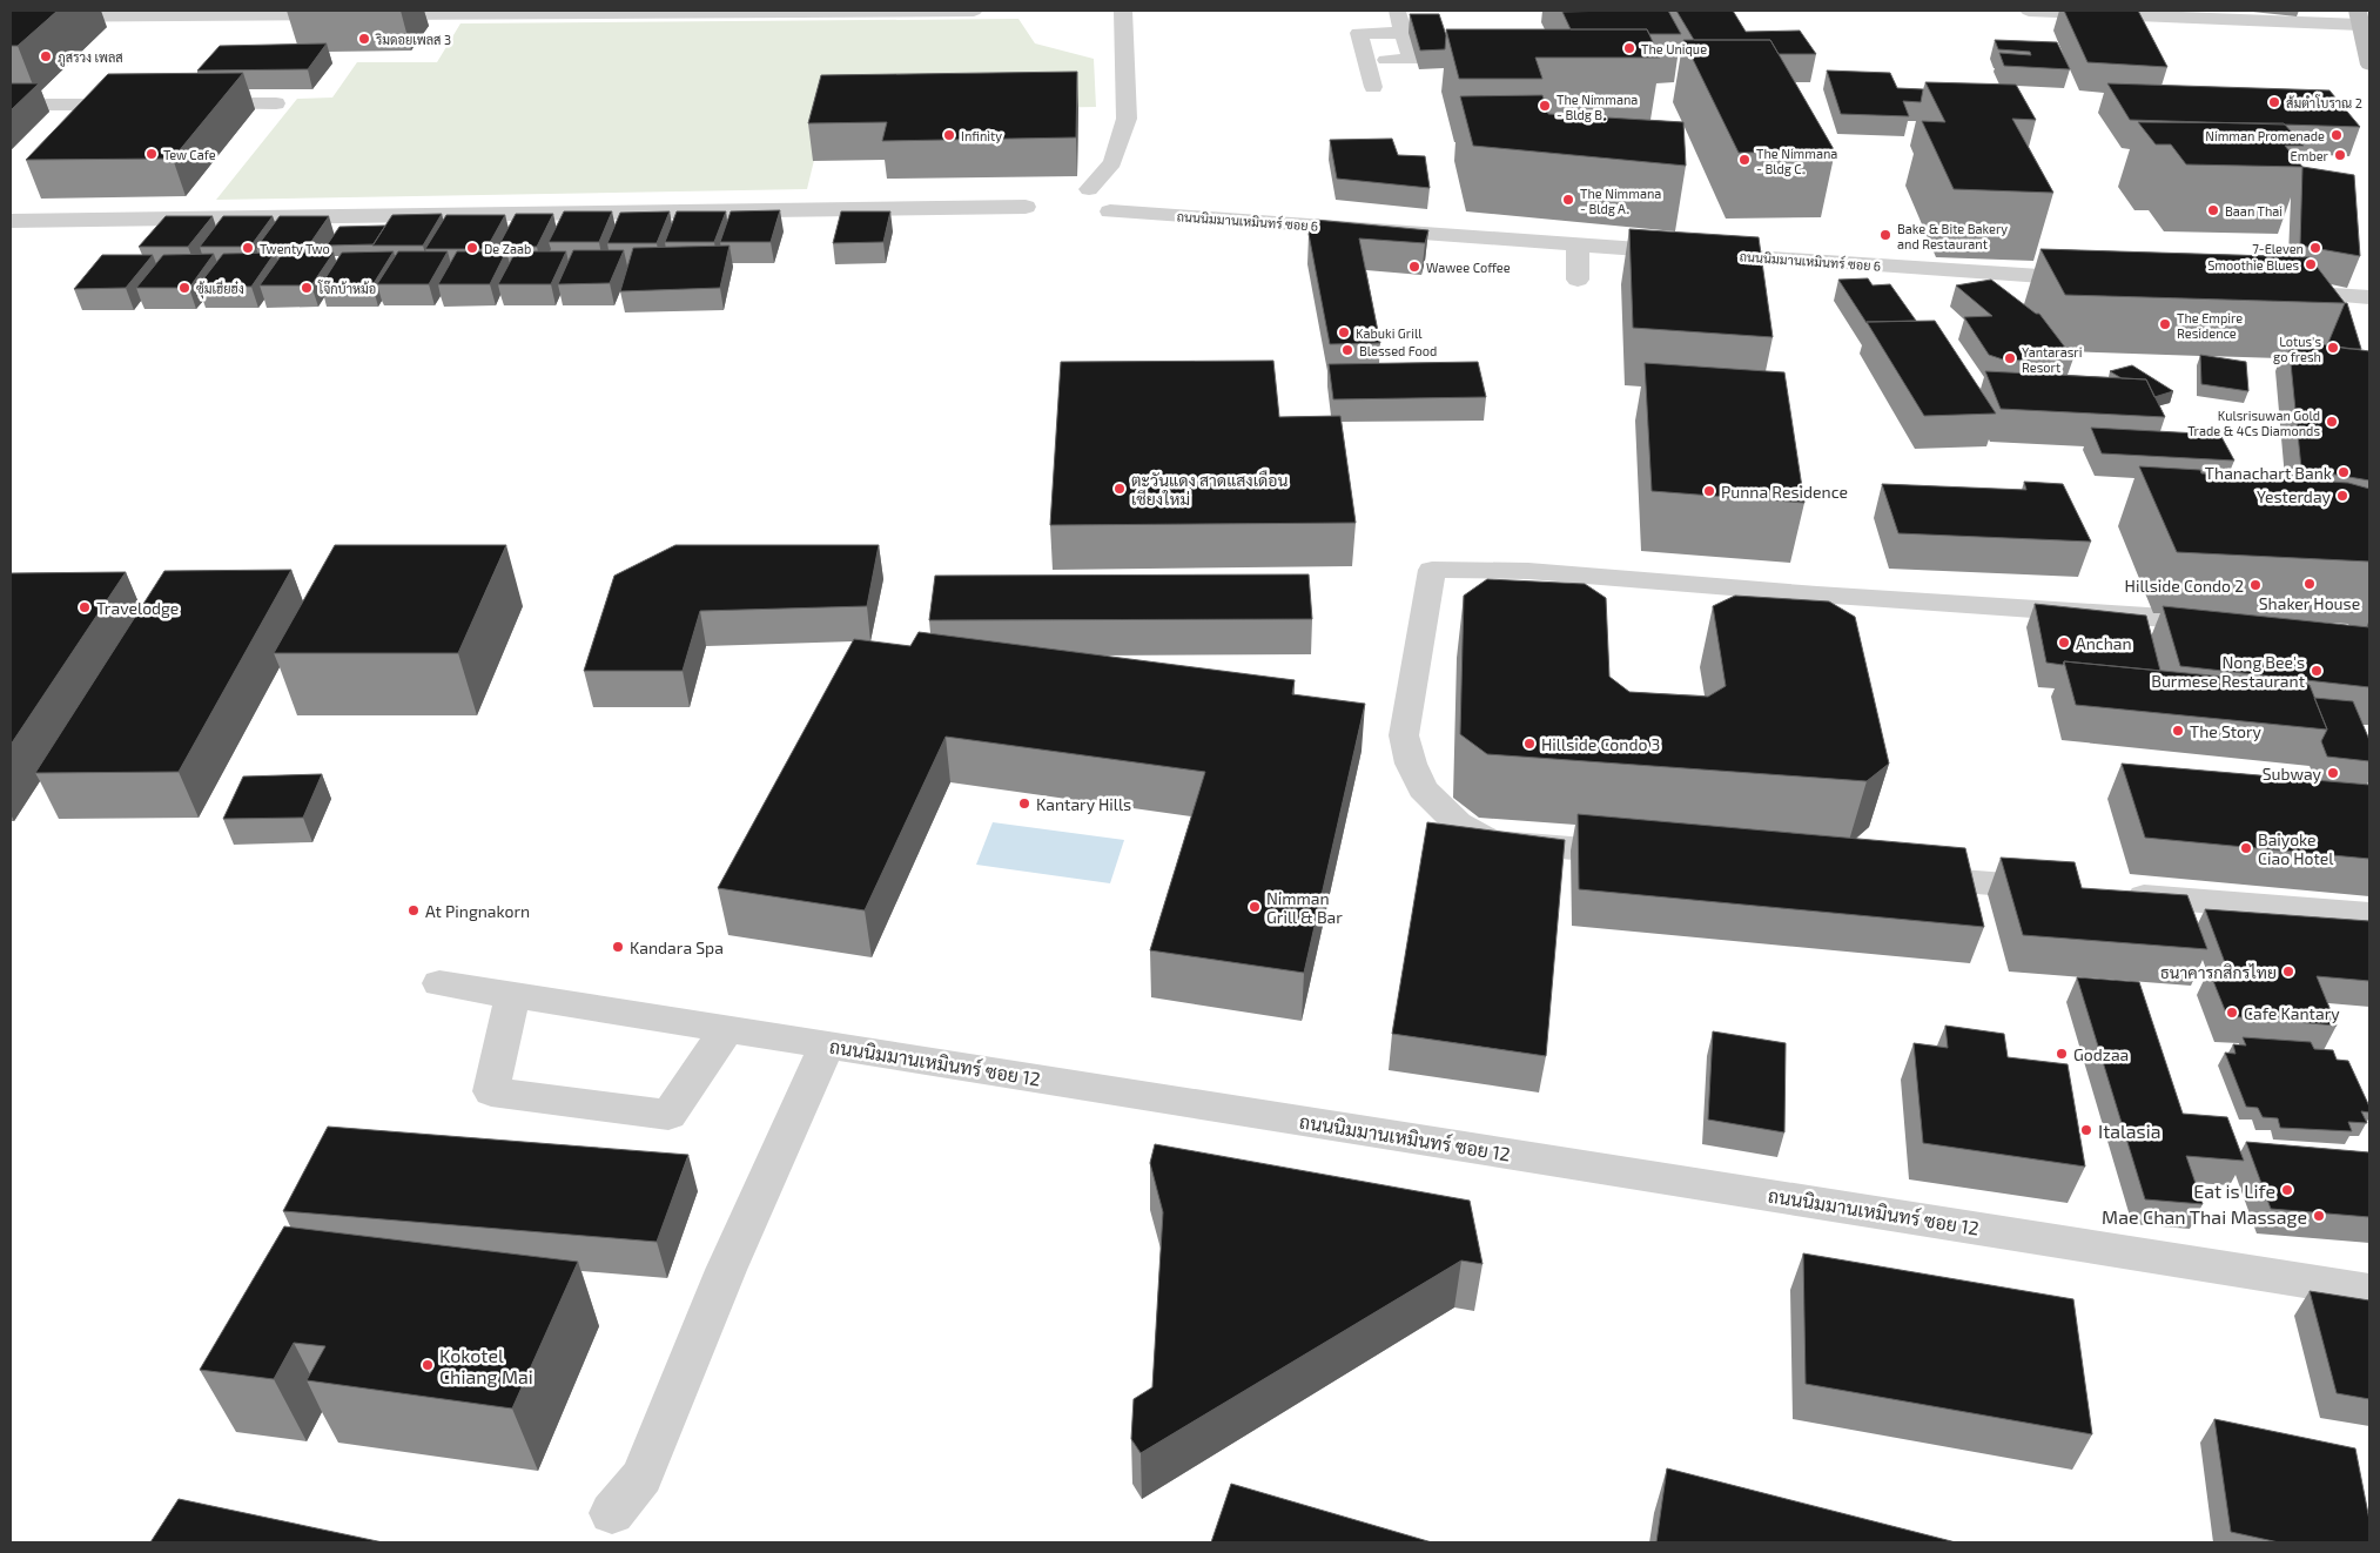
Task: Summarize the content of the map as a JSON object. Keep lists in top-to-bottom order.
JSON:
{
  "streets": {
    "street": ["ถนนนิมมานเหมินทร์ ซอย 6", "ถนนนิมมานเหมินทร์ ซอย 12"]
  },
  "places": [
    "ริมดอยเพลส 3",
    "The Unique",
    "ภูสรวง เพลส",
    "ส้มตำโบราณ 2",
    "The Nimmana - Bldg B.",
    "Infinity",
    "Nimman Promenade",
    "Tew Cafe",
    "Ember",
    "The Nimmana - Bldg C.",
    "The Nimmana - Bldg A.",
    "Baan Thai",
    "Bake & Bite Bakery and Restaurant",
    "Twenty Two",
    "De Zaab",
    "7-Eleven",
    "Smoothie Blues",
    "Wawee Coffee",
    "ซุ้มเฮียฮ๋ง",
    "โจ๊กบ้าหม้อ",
    "The Empire Residence",
    "Kabuki Grill",
    "Lotus's go fresh",
    "Blessed Food",
    "Yantarasri Resort",
    "Kulsrisuwan Gold Trade & 4Cs Diamonds",
    "Thanachart Bank",
    "ตะวันแดง สาดแสงเดือน เชียงใหม่",
    "Punna Residence",
    "Yesterday",
    "Shaker House",
    "Hillside Condo 2",
    "Travelodge",
    "Anchan",
    "Nong Bee's Burmese Restaurant",
    "The Story",
    "Hillside Condo 3",
    "Subway",
    "Kantary Hills",
    "Baiyoke Ciao Hotel",
    "Nimman Grill & Bar",
    "At Pingnakorn",
    "Kandara Spa",
    "ธนาคารกสิกรไทย",
    "Cafe Kantary",
    "Godzaa",
    "Italasia",
    "Eat is Life",
    "Mae Chan Thai Massage",
    "Kokotel Chiang Mai"
  ]
}
